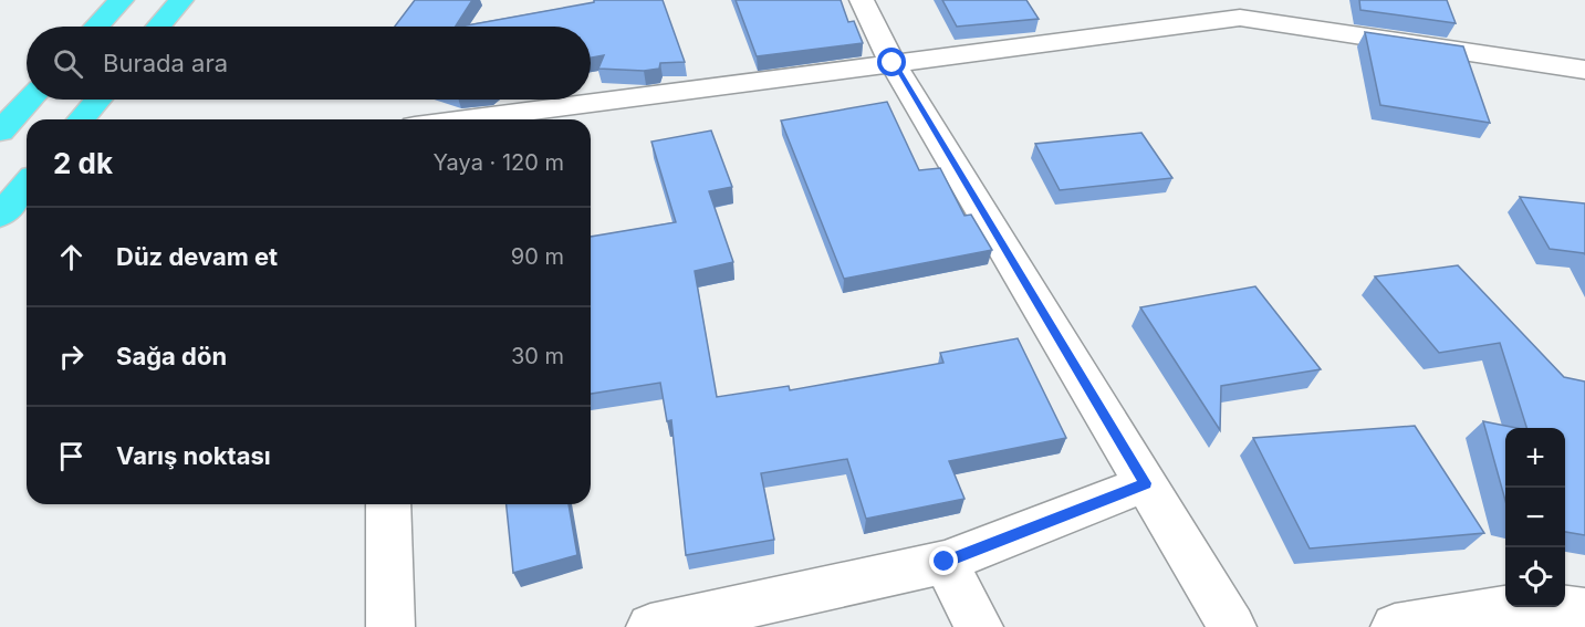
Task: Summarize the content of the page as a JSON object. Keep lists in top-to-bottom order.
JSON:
{
  "page": {
    "search": "Burada ara",
    "heading": ["2 dk", "Yaya · 120 m"],
    "list": [
      ["Düz devam et", "90 m"],
      ["Sağa dön", "30 m"],
      "Varış noktası"
    ],
    "map_buttons": ["+", "−"]
  }
}
